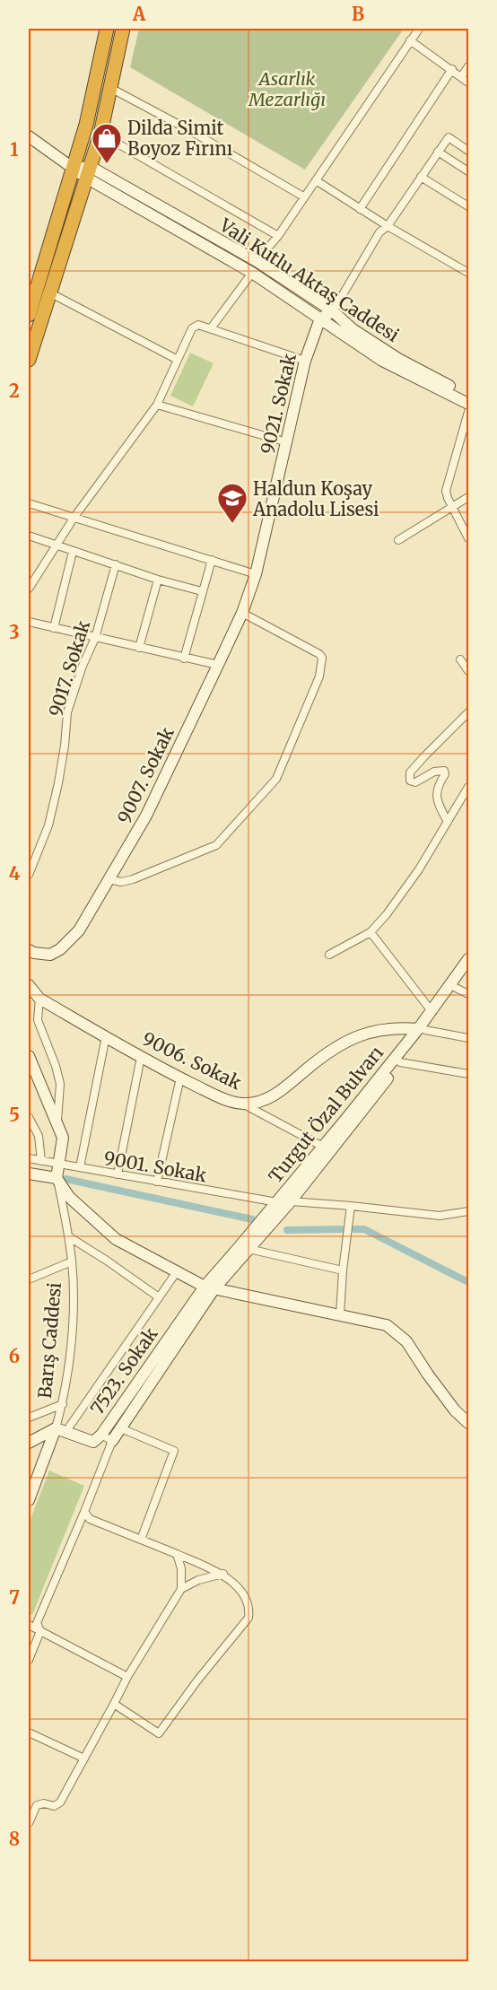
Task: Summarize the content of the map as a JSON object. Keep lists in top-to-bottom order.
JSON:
{
  "streets": {
    "street": [
      "Vali Kutlu Aktaş Caddesi",
      "9021. Sokak",
      "9017. Sokak",
      "9007. Sokak",
      "9006. Sokak",
      "Turgut Özal Bulvarı",
      "9001. Sokak",
      "Barış Caddesi",
      "7523. Sokak"
    ]
  },
  "crossings": [
    ["Vali Kutlu Aktaş Caddesi", "9021. Sokak"],
    ["9021. Sokak", "9007. Sokak"],
    ["9006. Sokak", "Turgut Özal Bulvarı"],
    ["Turgut Özal Bulvarı", "9001. Sokak"],
    ["Turgut Özal Bulvarı", "7523. Sokak"],
    ["Barış Caddesi", "7523. Sokak"]
  ],
  "parks": ["Asarlık Mezarlığı"],
  "places": {
    "shop": ["Dilda Simit Boyoz Fırını"],
    "school or university": ["Haldun Koşay Anadolu Lisesi"]
  },
  "grid": {
    "columns": ["A", "B"],
    "rows": [
      "1",
      "2",
      "3",
      "4",
      "5",
      "6",
      "7",
      "8"
    ]
  }
}
